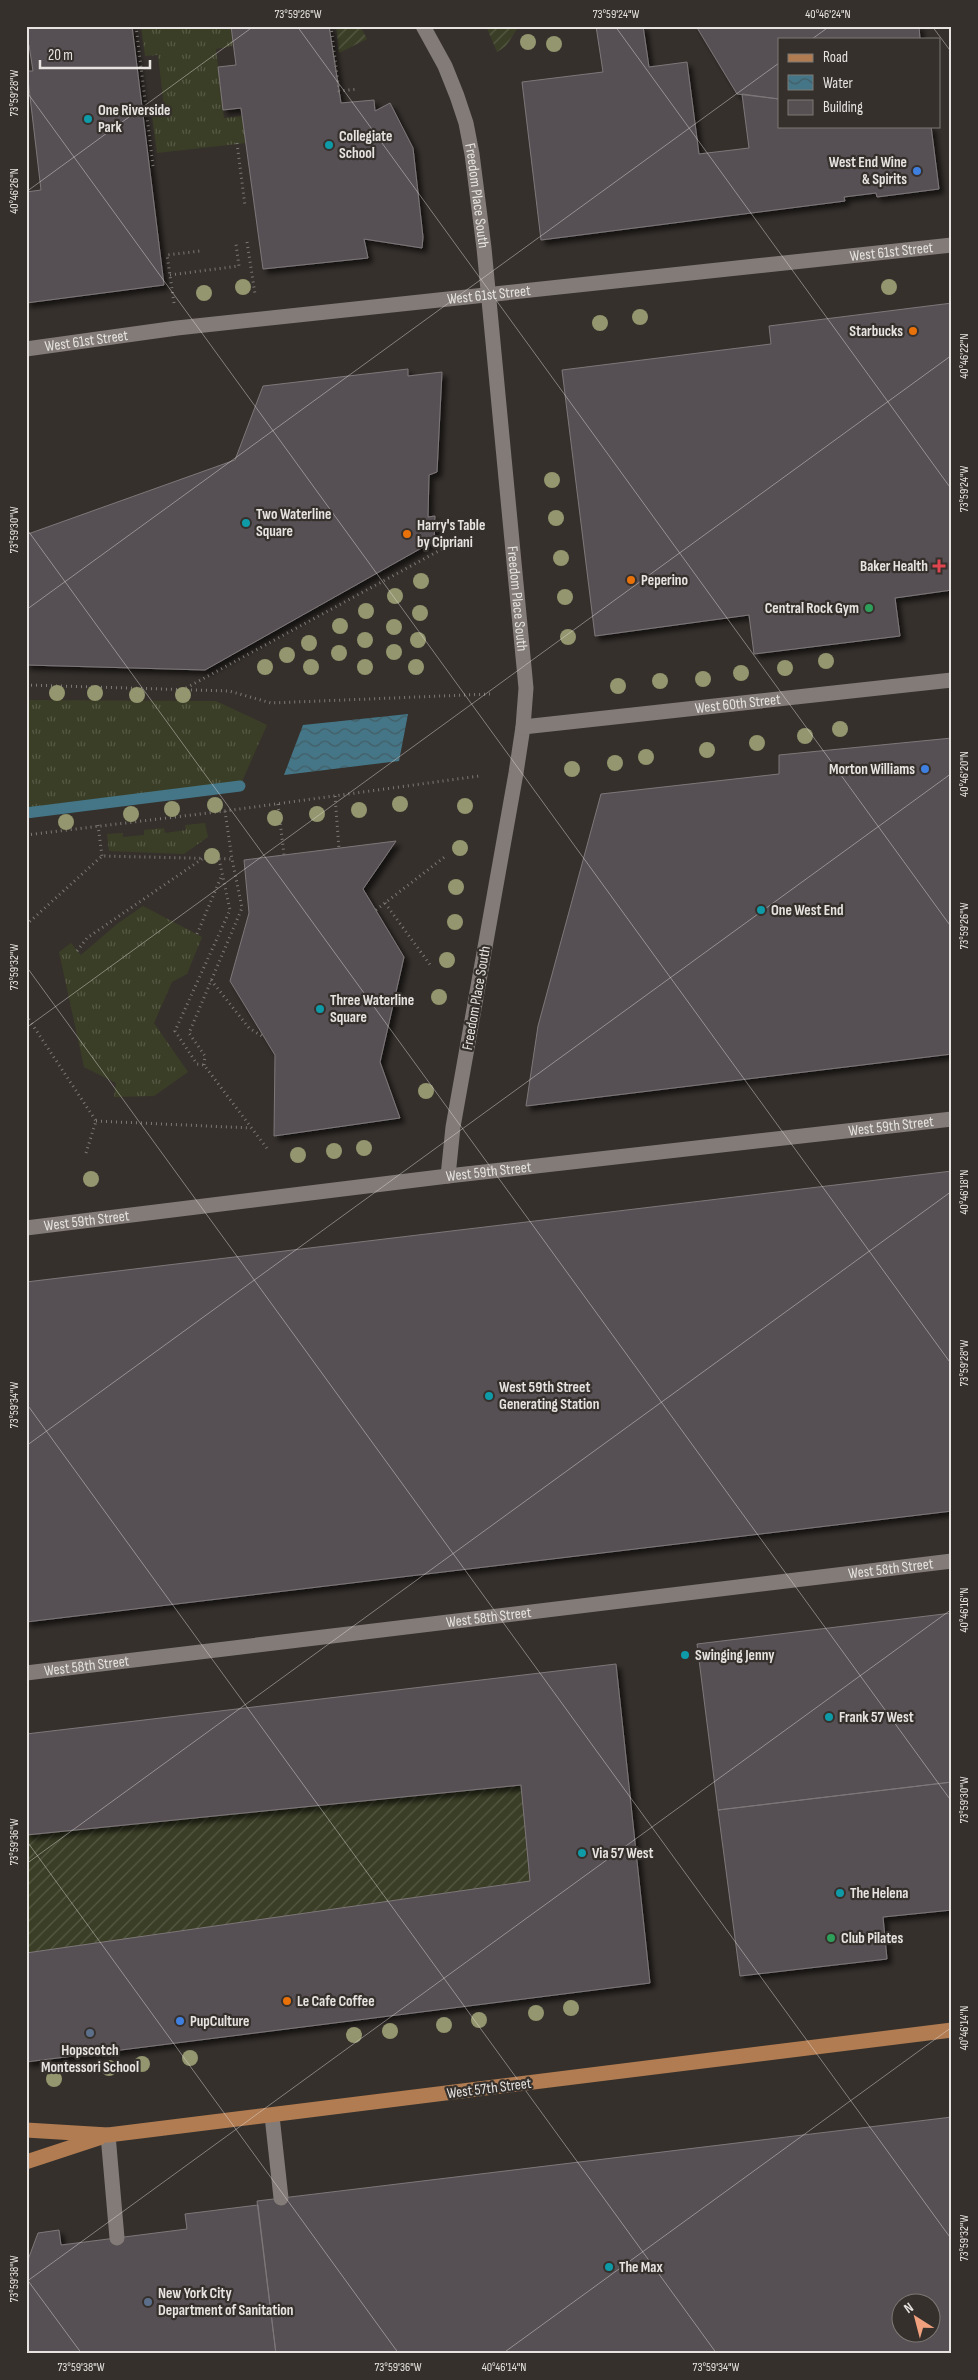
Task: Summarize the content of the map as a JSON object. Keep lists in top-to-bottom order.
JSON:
{
  "streets": {
    "main road": ["West 57th Street"],
    "street": [
      "Freedom Place South",
      "West 61st Street",
      "West 60th Street",
      "West 59th Street",
      "West 58th Street"
    ]
  },
  "crossings": [
    ["Freedom Place South", "West 61st Street"],
    ["Freedom Place South", "West 60th Street"],
    ["Freedom Place South", "West 59th Street"]
  ],
  "places": {
    "other": [
      "One Riverside Park",
      "Collegiate School",
      "West End Wine & Spirits",
      "Starbucks",
      "Two Waterline Square",
      "Harry's Table by Cipriani",
      "Peperino",
      "Central Rock Gym",
      "Morton Williams",
      "One West End",
      "Three Waterline Square",
      "West 59th Street Generating Station",
      "Swinging Jenny",
      "Frank 57 West",
      "Via 57 West",
      "The Helena",
      "Club Pilates",
      "Le Cafe Coffee",
      "PupCulture",
      "Hopscotch Montessori School",
      "The Max",
      "New York City Department of Sanitation"
    ],
    "health": ["Baker Health"]
  },
  "legend": ["Road", "Water", "Building"],
  "scale_bar": "20 m",
  "north": "top left",
  "coordinates": [
    "73°59'26\"W",
    "73°59'24\"W",
    "40°46'24\"N",
    "73°59'28\"W",
    "40°46'26\"N",
    "40°46'22\"N",
    "73°59'30\"W",
    "40°46'20\"N",
    "73°59'32\"W",
    "40°46'18\"N",
    "73°59'34\"W",
    "40°46'16\"N",
    "73°59'36\"W",
    "40°46'14\"N",
    "73°59'38\"W"
  ]
}
